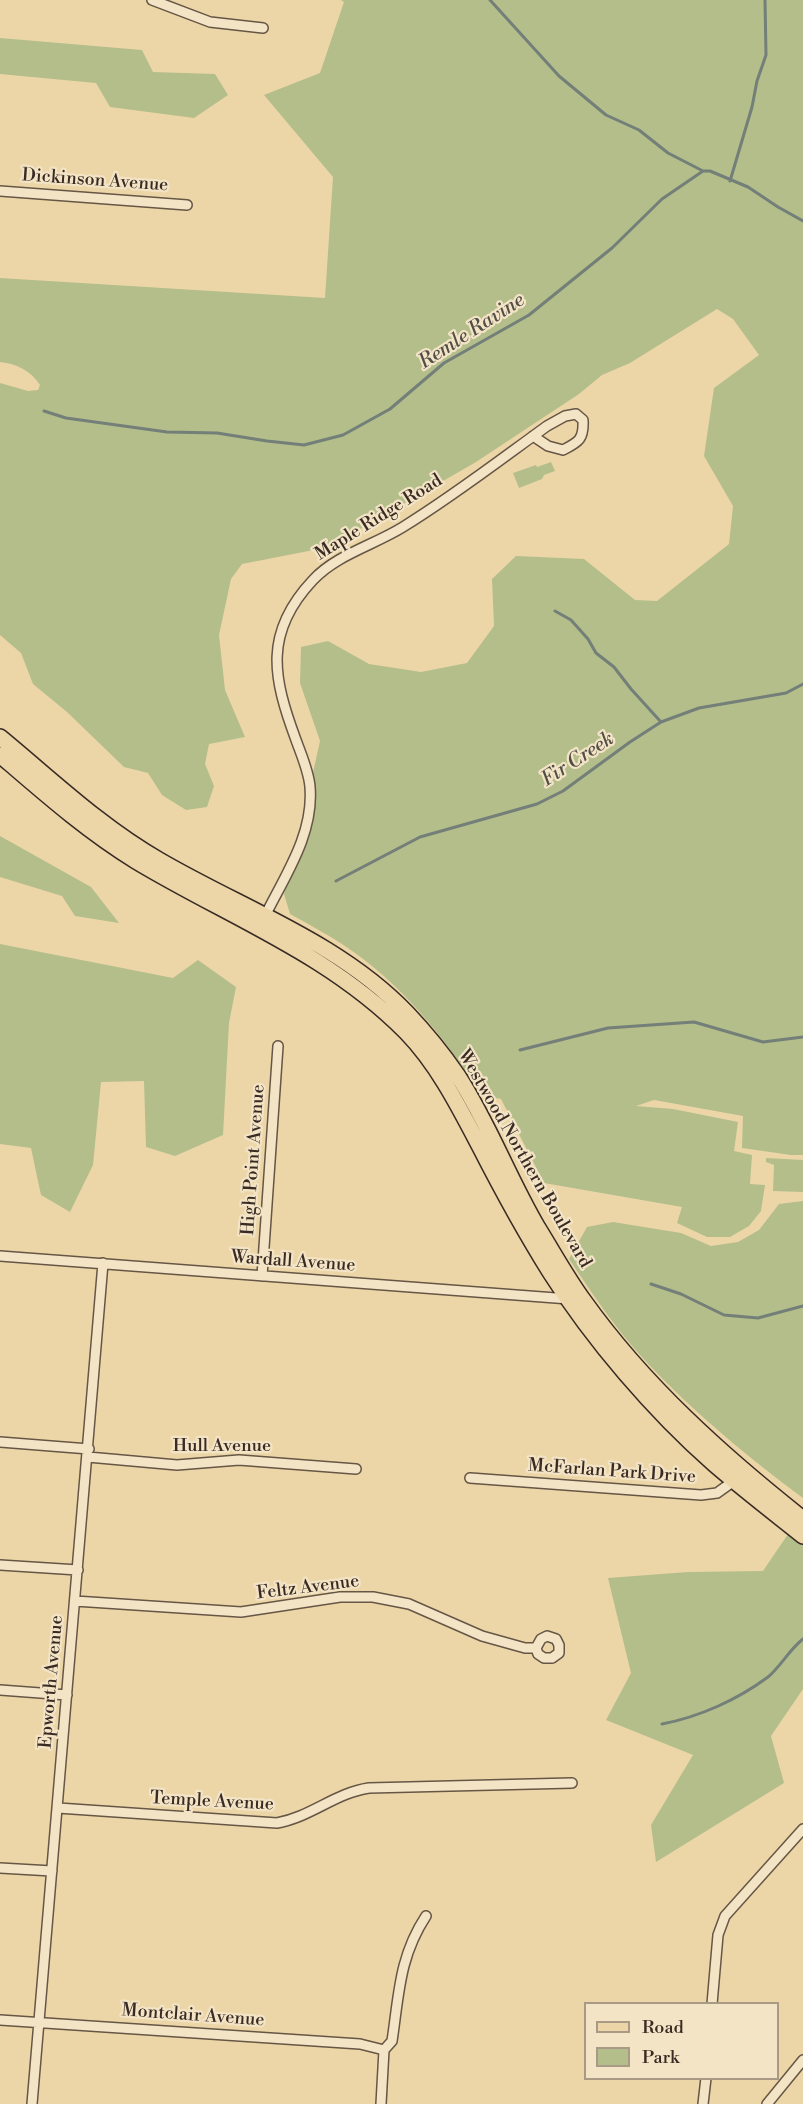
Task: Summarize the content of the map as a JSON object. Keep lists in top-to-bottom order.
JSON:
{
  "streets": {
    "main road": ["Westwood Northern Boulevard"],
    "street": [
      "Dickinson Avenue",
      "Maple Ridge Road",
      "High Point Avenue",
      "Wardall Avenue",
      "Hull Avenue",
      "McFarlan Park Drive",
      "Feltz Avenue",
      "Epworth Avenue",
      "Temple Avenue",
      "Montclair Avenue"
    ]
  },
  "crossings": [
    ["Maple Ridge Road", "Westwood Northern Boulevard"],
    ["Westwood Northern Boulevard", "Wardall Avenue"],
    ["Westwood Northern Boulevard", "McFarlan Park Drive"],
    ["High Point Avenue", "Wardall Avenue"],
    ["Wardall Avenue", "Epworth Avenue"],
    ["Hull Avenue", "Epworth Avenue"],
    ["Feltz Avenue", "Epworth Avenue"],
    ["Epworth Avenue", "Temple Avenue"],
    ["Epworth Avenue", "Montclair Avenue"]
  ],
  "water": ["Remle Ravine", "Fir Creek"],
  "legend": ["Road", "Park"]
}
